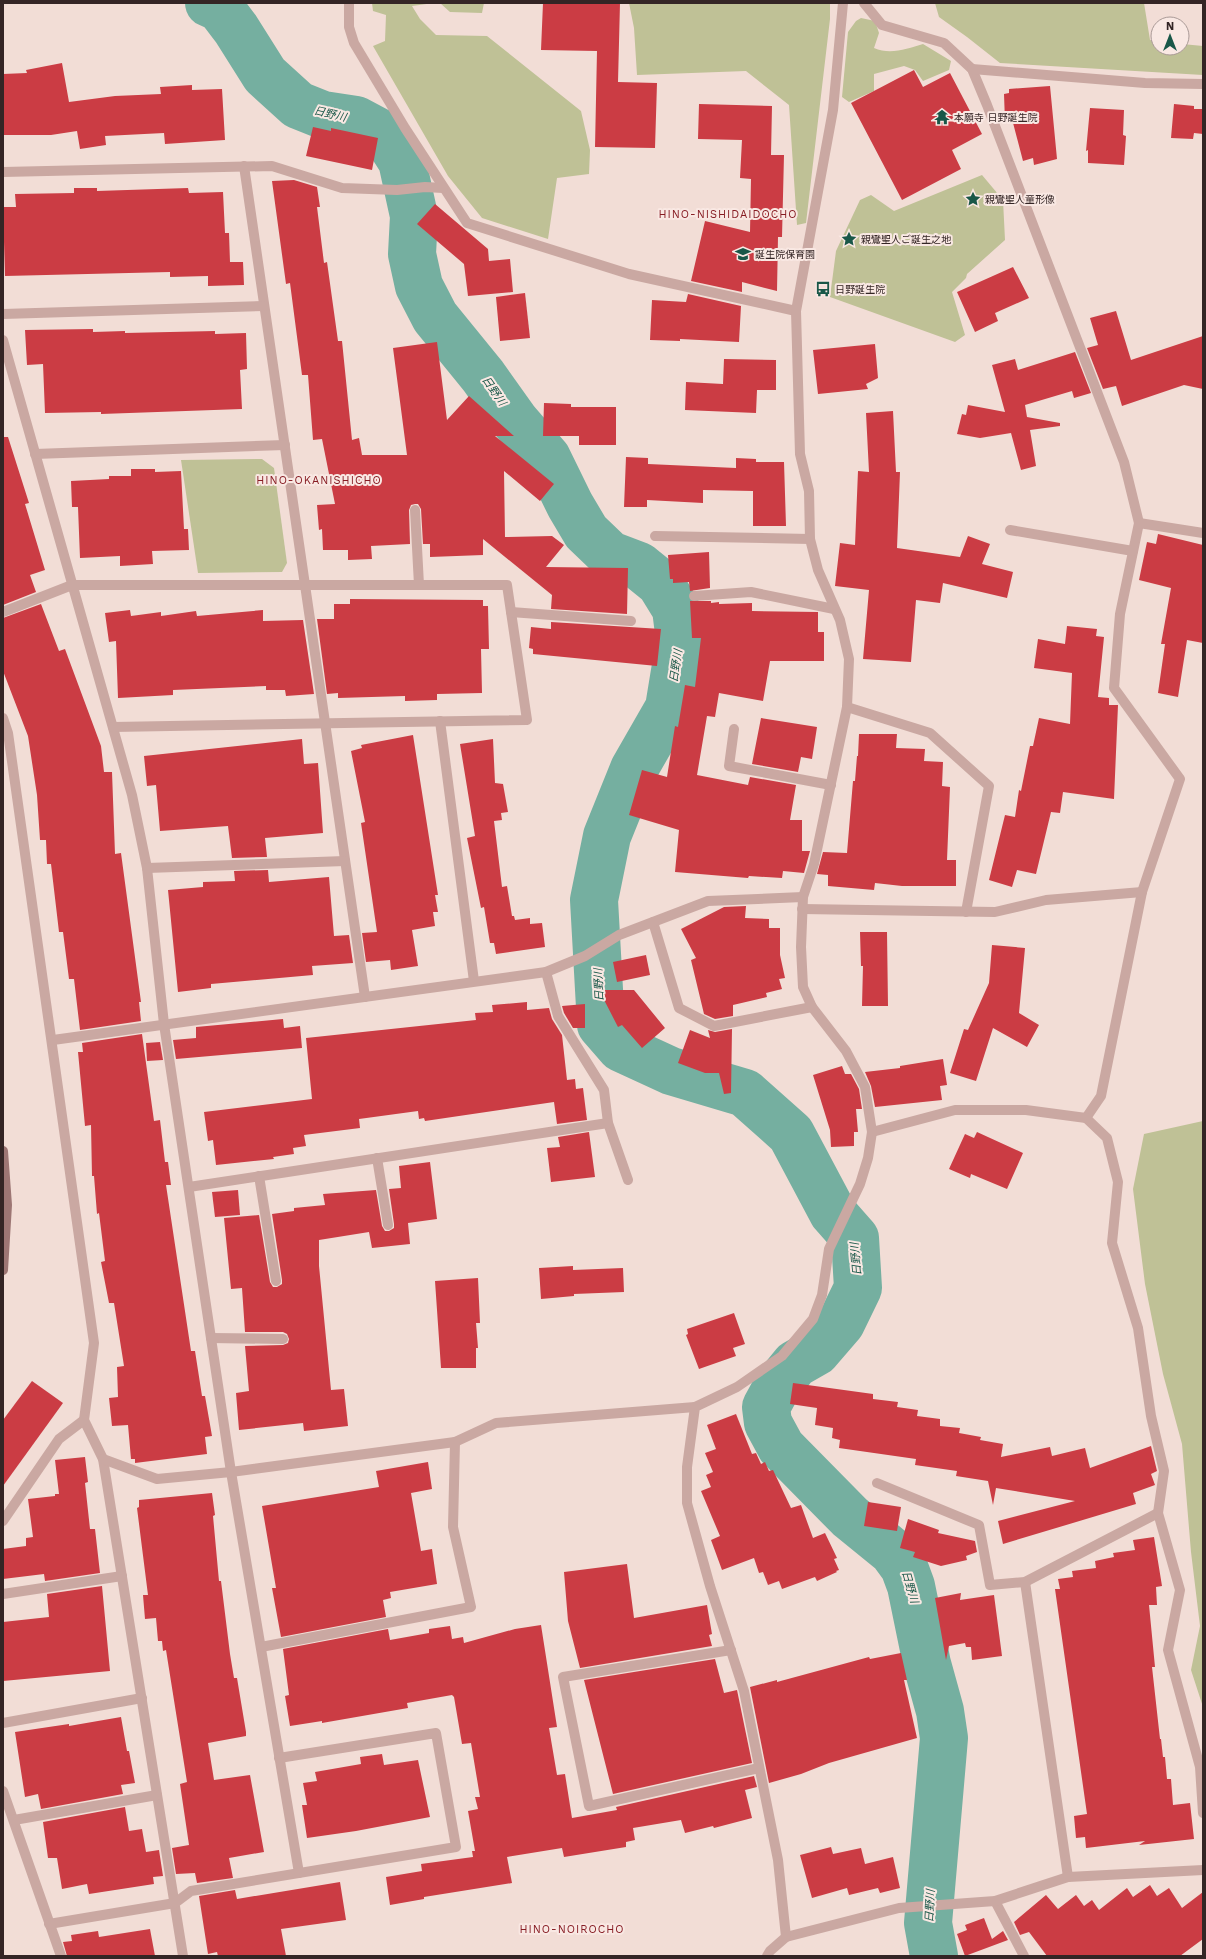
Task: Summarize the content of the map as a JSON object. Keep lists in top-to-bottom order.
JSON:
{
  "districts": ["HINO-NISHIDAIDOCHO", "HINO-OKANISHICHO", "HINO-NOIROCHO"],
  "water": ["日野川"],
  "places": {
    "temple": ["本願寺 日野誕生院"],
    "place": ["親鸞聖人童形像", "親鸞聖人ご誕生之地"],
    "school or university": ["誕生院保育園"],
    "bus stop": ["日野誕生院"]
  },
  "north": "top"
}
